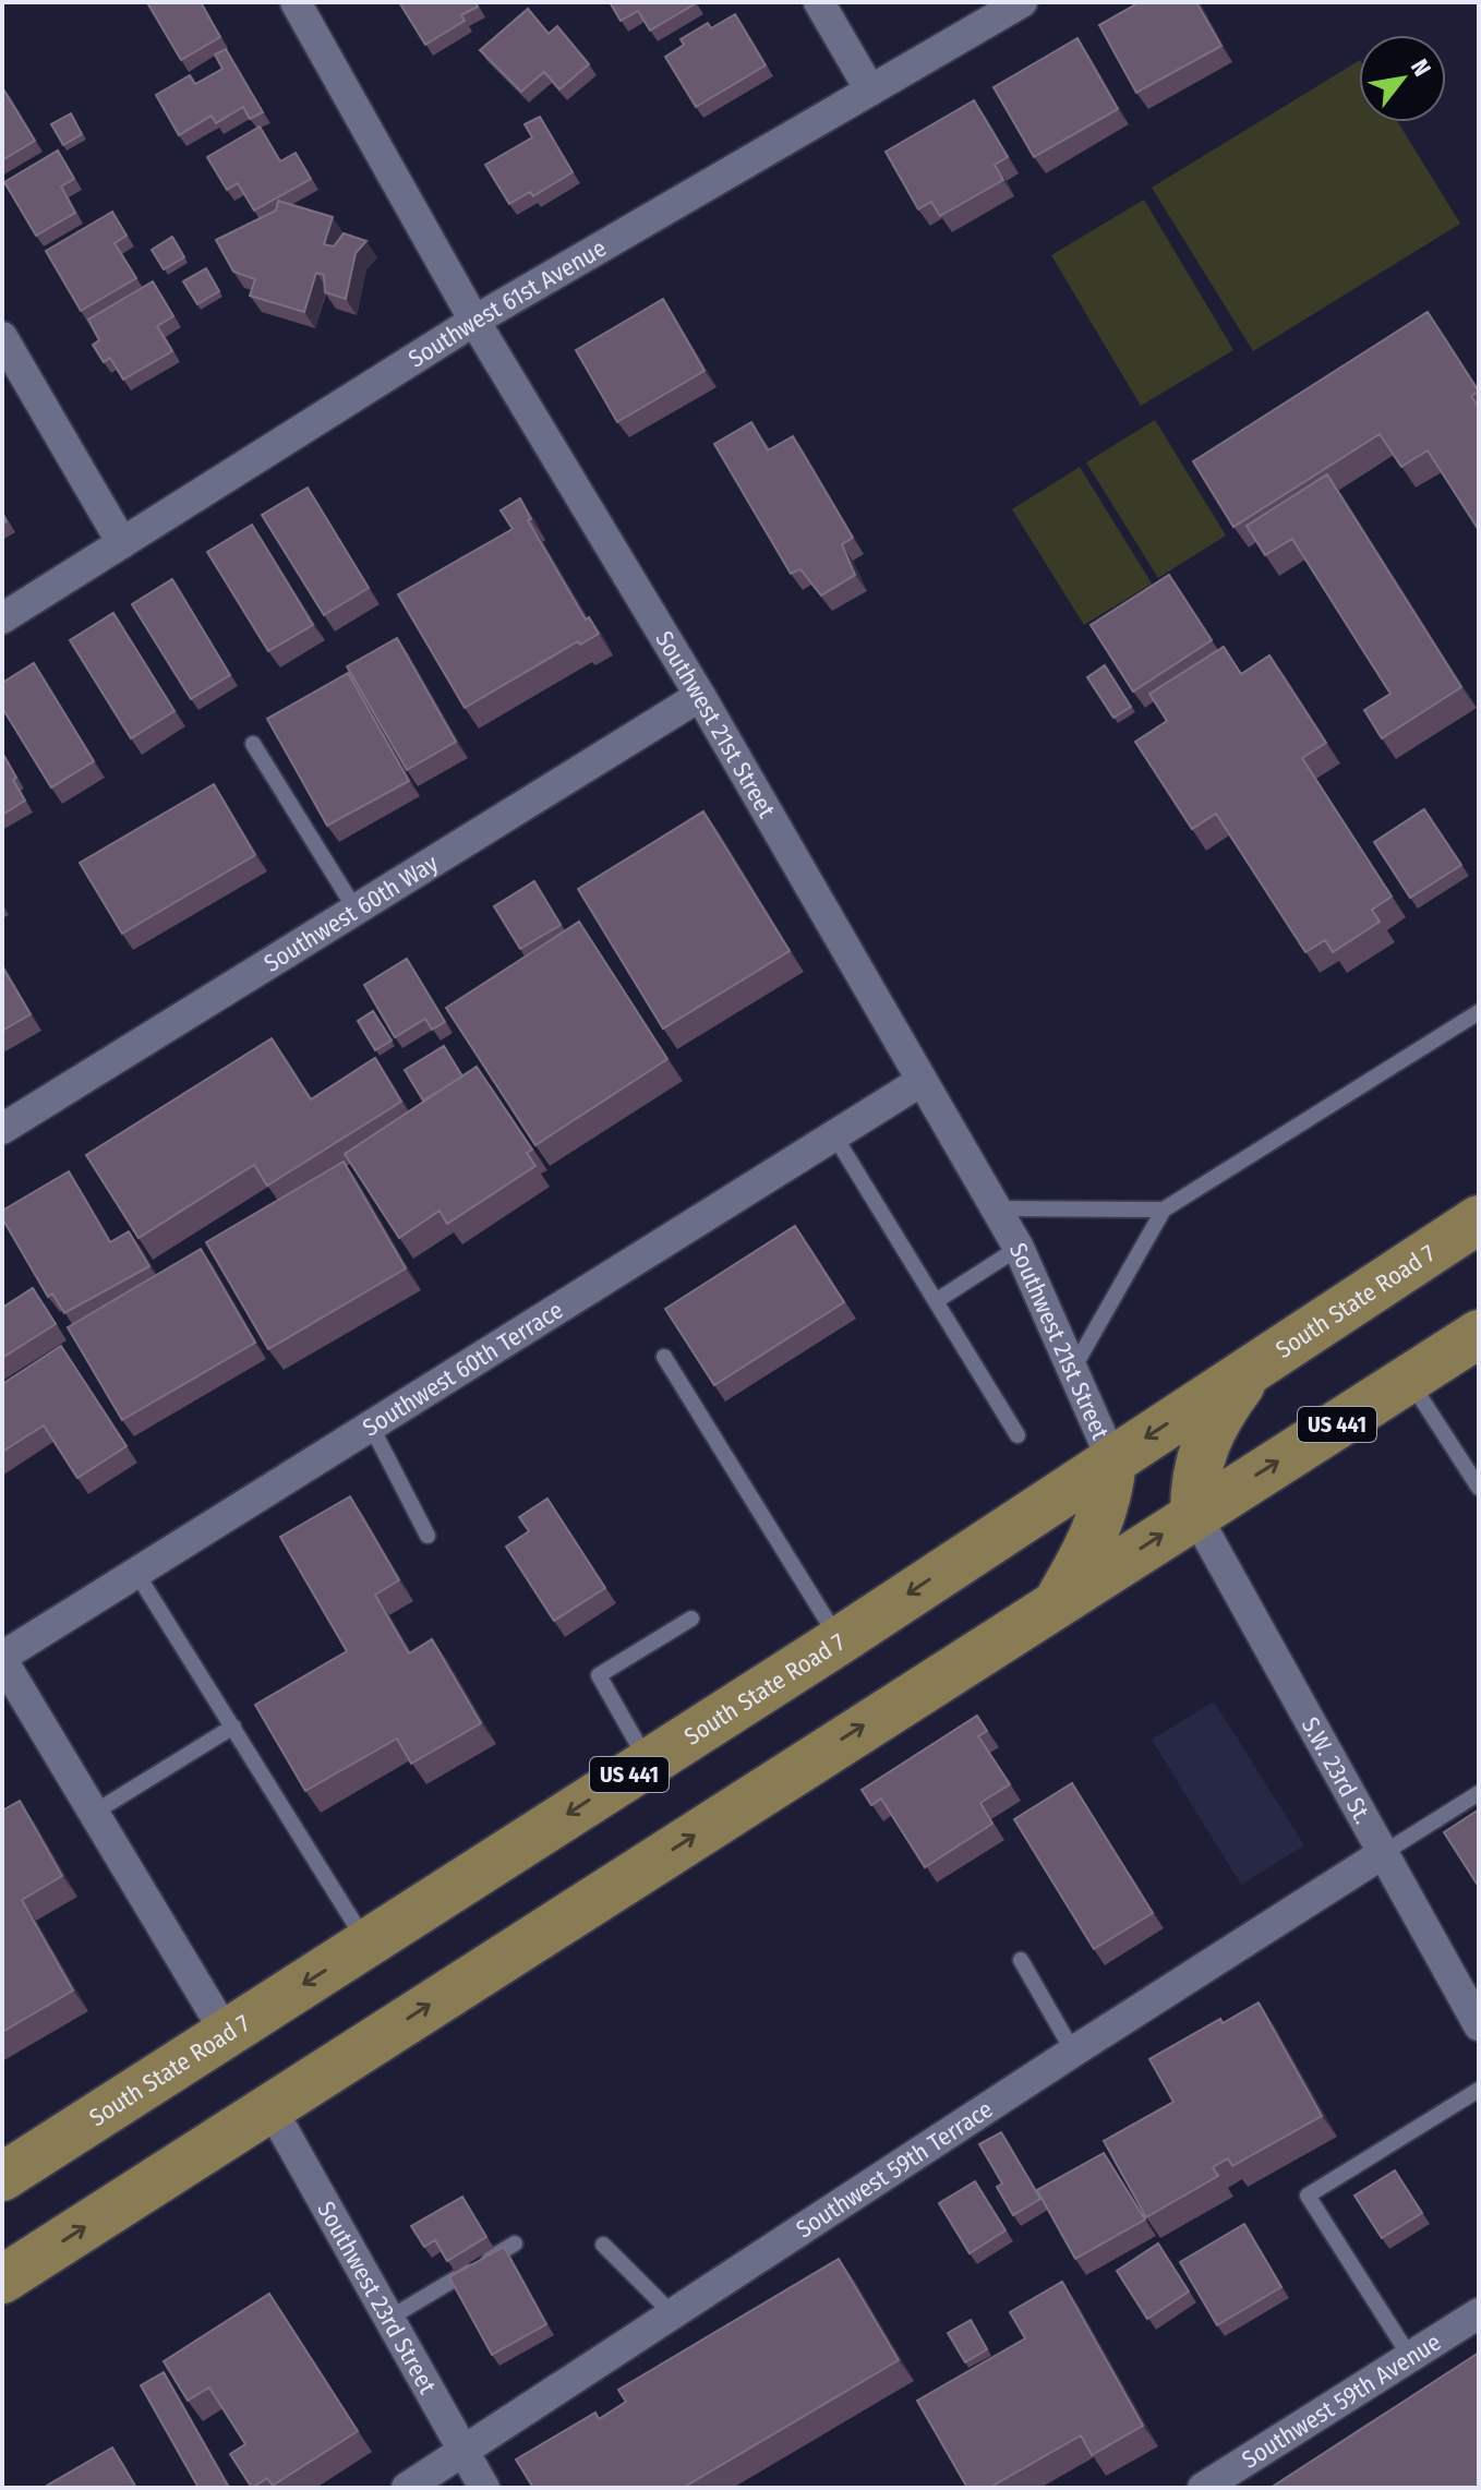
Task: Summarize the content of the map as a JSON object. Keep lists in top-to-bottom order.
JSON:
{
  "streets": {
    "main road": ["South State Road 7", "US 441"],
    "street": [
      "Southwest 61st Avenue",
      "Southwest 21st Street",
      "Southwest 60th Way",
      "Southwest 60th Terrace",
      "S.W. 23rd St.",
      "Southwest 59th Terrace",
      "Southwest 23rd Street",
      "Southwest 59th Avenue"
    ]
  },
  "crossings": [
    ["Southwest 61st Avenue", "Southwest 21st Street"],
    ["Southwest 21st Street", "Southwest 60th Way"],
    ["Southwest 21st Street", "South State Road 7"],
    ["Southwest 21st Street", "Southwest 60th Terrace"],
    ["US 441", "S.W. 23rd St."],
    ["US 441", "Southwest 23rd Street"],
    ["S.W. 23rd St.", "Southwest 59th Terrace"],
    ["Southwest 59th Terrace", "Southwest 23rd Street"]
  ],
  "north": "top right"
}
